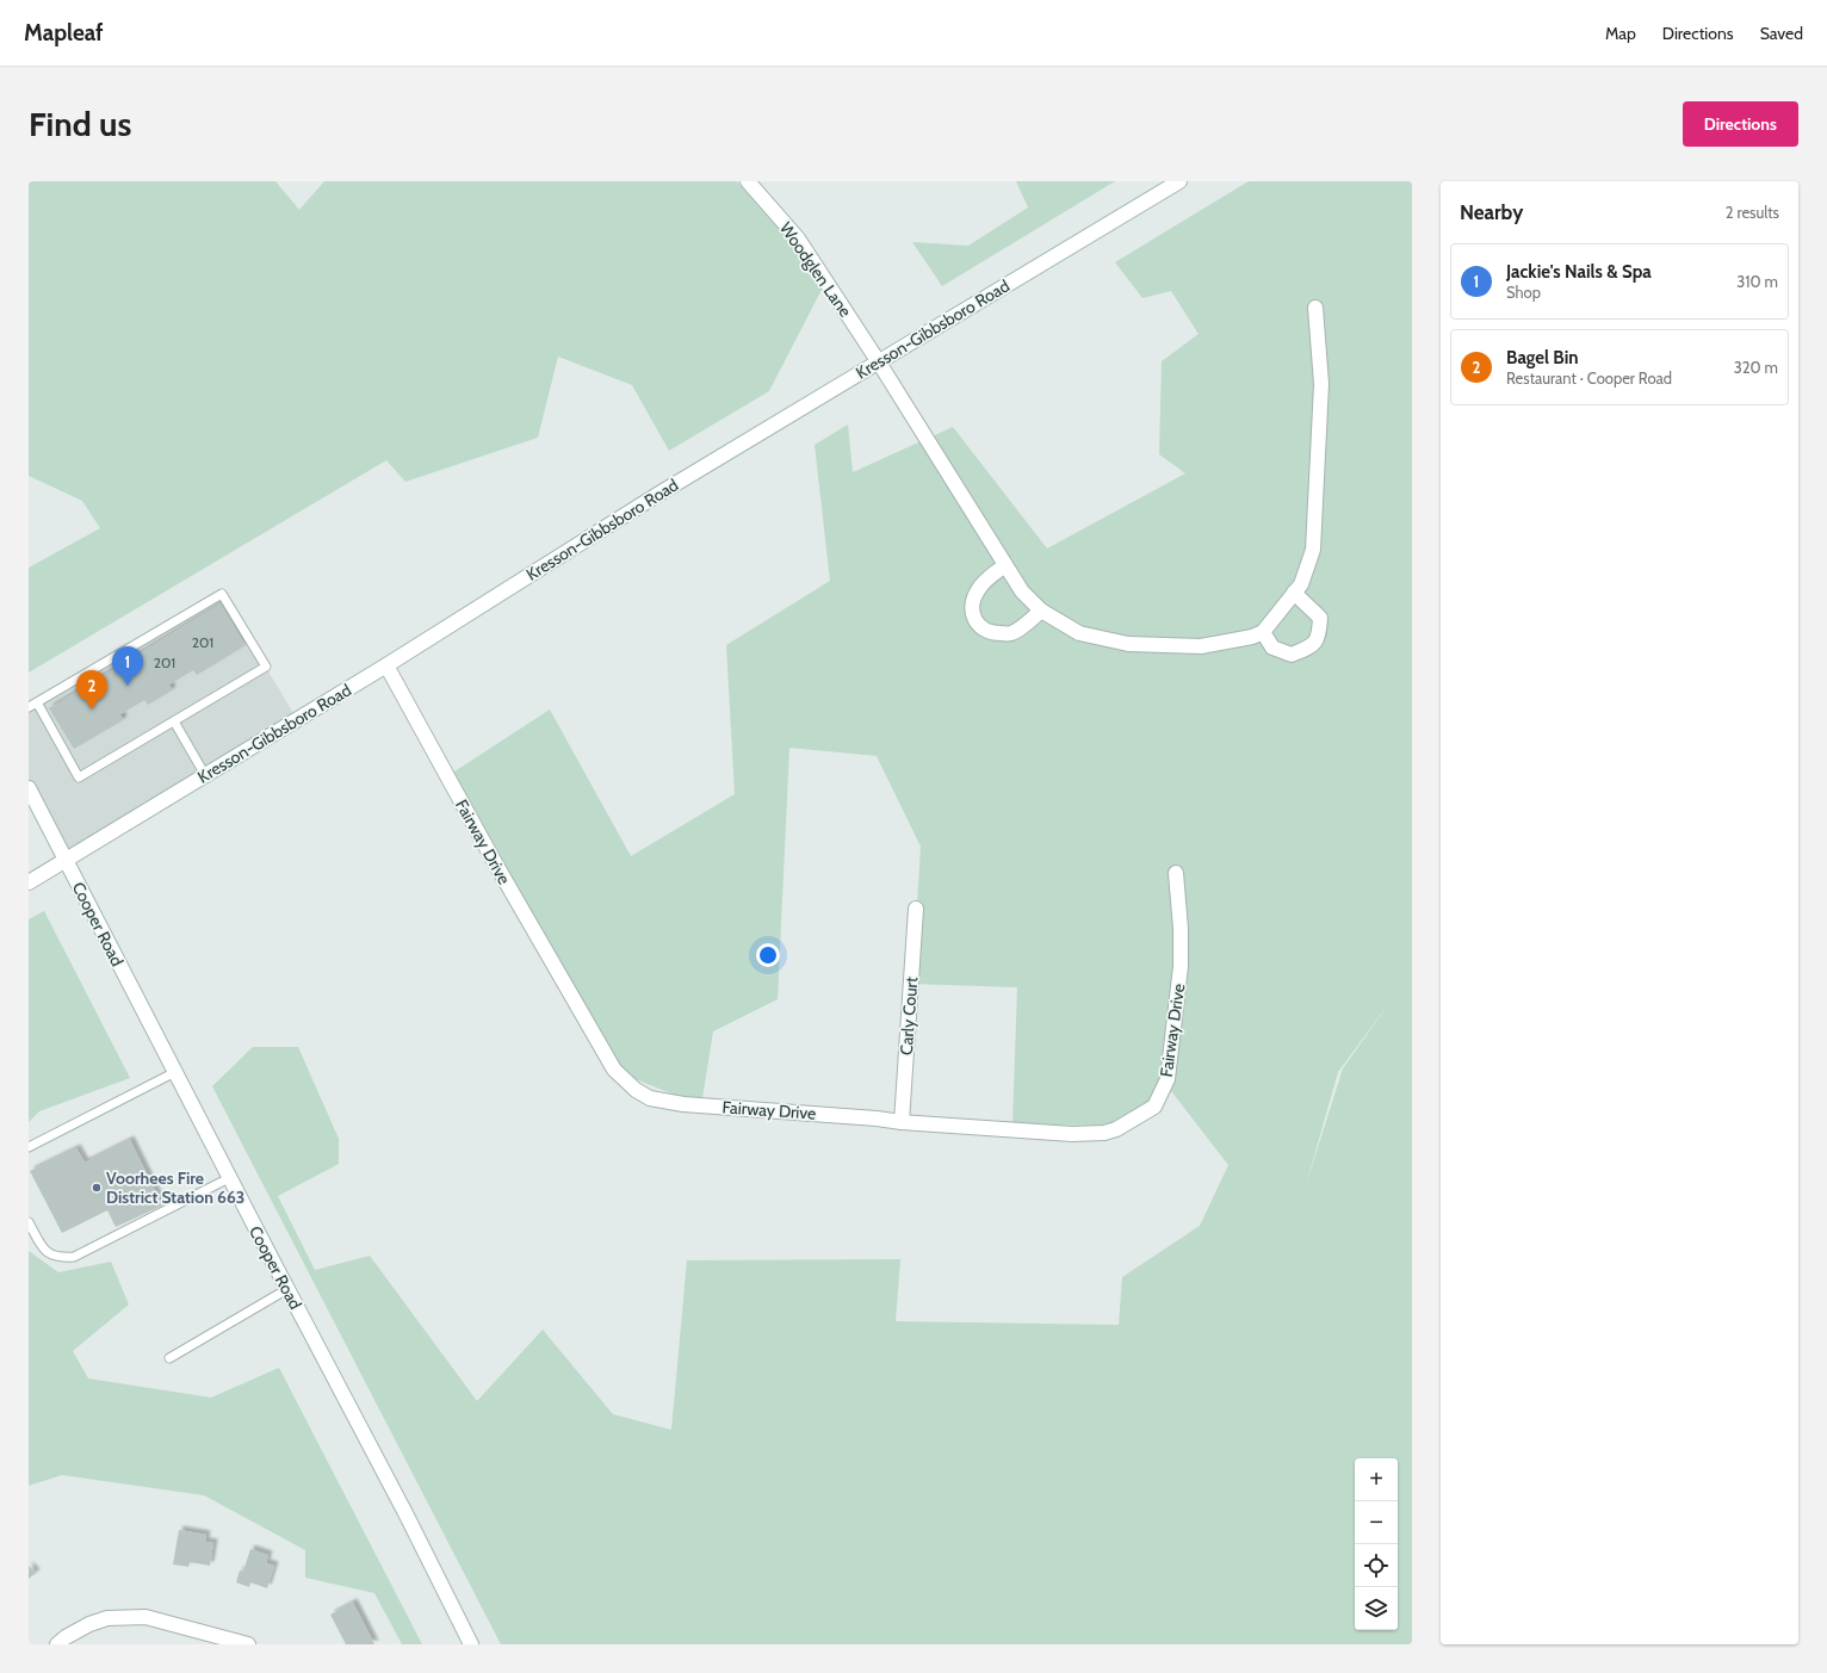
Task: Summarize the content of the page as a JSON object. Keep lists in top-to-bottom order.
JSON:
{
  "streets": {
    "street": [
      "Woodglen Lane",
      "Kresson-Gibbsboro Road",
      "Fairway Drive",
      "Cooper Road",
      "Carly Court"
    ]
  },
  "crossings": [
    ["Woodglen Lane", "Kresson-Gibbsboro Road"],
    ["Kresson-Gibbsboro Road", "Fairway Drive"],
    ["Kresson-Gibbsboro Road", "Cooper Road"],
    ["Fairway Drive", "Carly Court"]
  ],
  "places": ["Voorhees Fire District Station 663"],
  "house_numbers": ["201", "201"],
  "page": {
    "header": "Mapleaf",
    "nav": ["Map", "Directions", "Saved"],
    "buttons": "Directions",
    "title": "Find us",
    "heading": ["Nearby", "2 results"],
    "list": [
      {
        "mark": "1",
        "name": "Jackie's Nails & Spa",
        "note": "Shop",
        "value": "310 m"
      },
      {
        "mark": "2",
        "name": "Bagel Bin",
        "note": "Restaurant · Cooper Road",
        "value": "320 m"
      }
    ],
    "pins": ["1", "2"],
    "map_buttons": ["+", "−"]
  }
}
